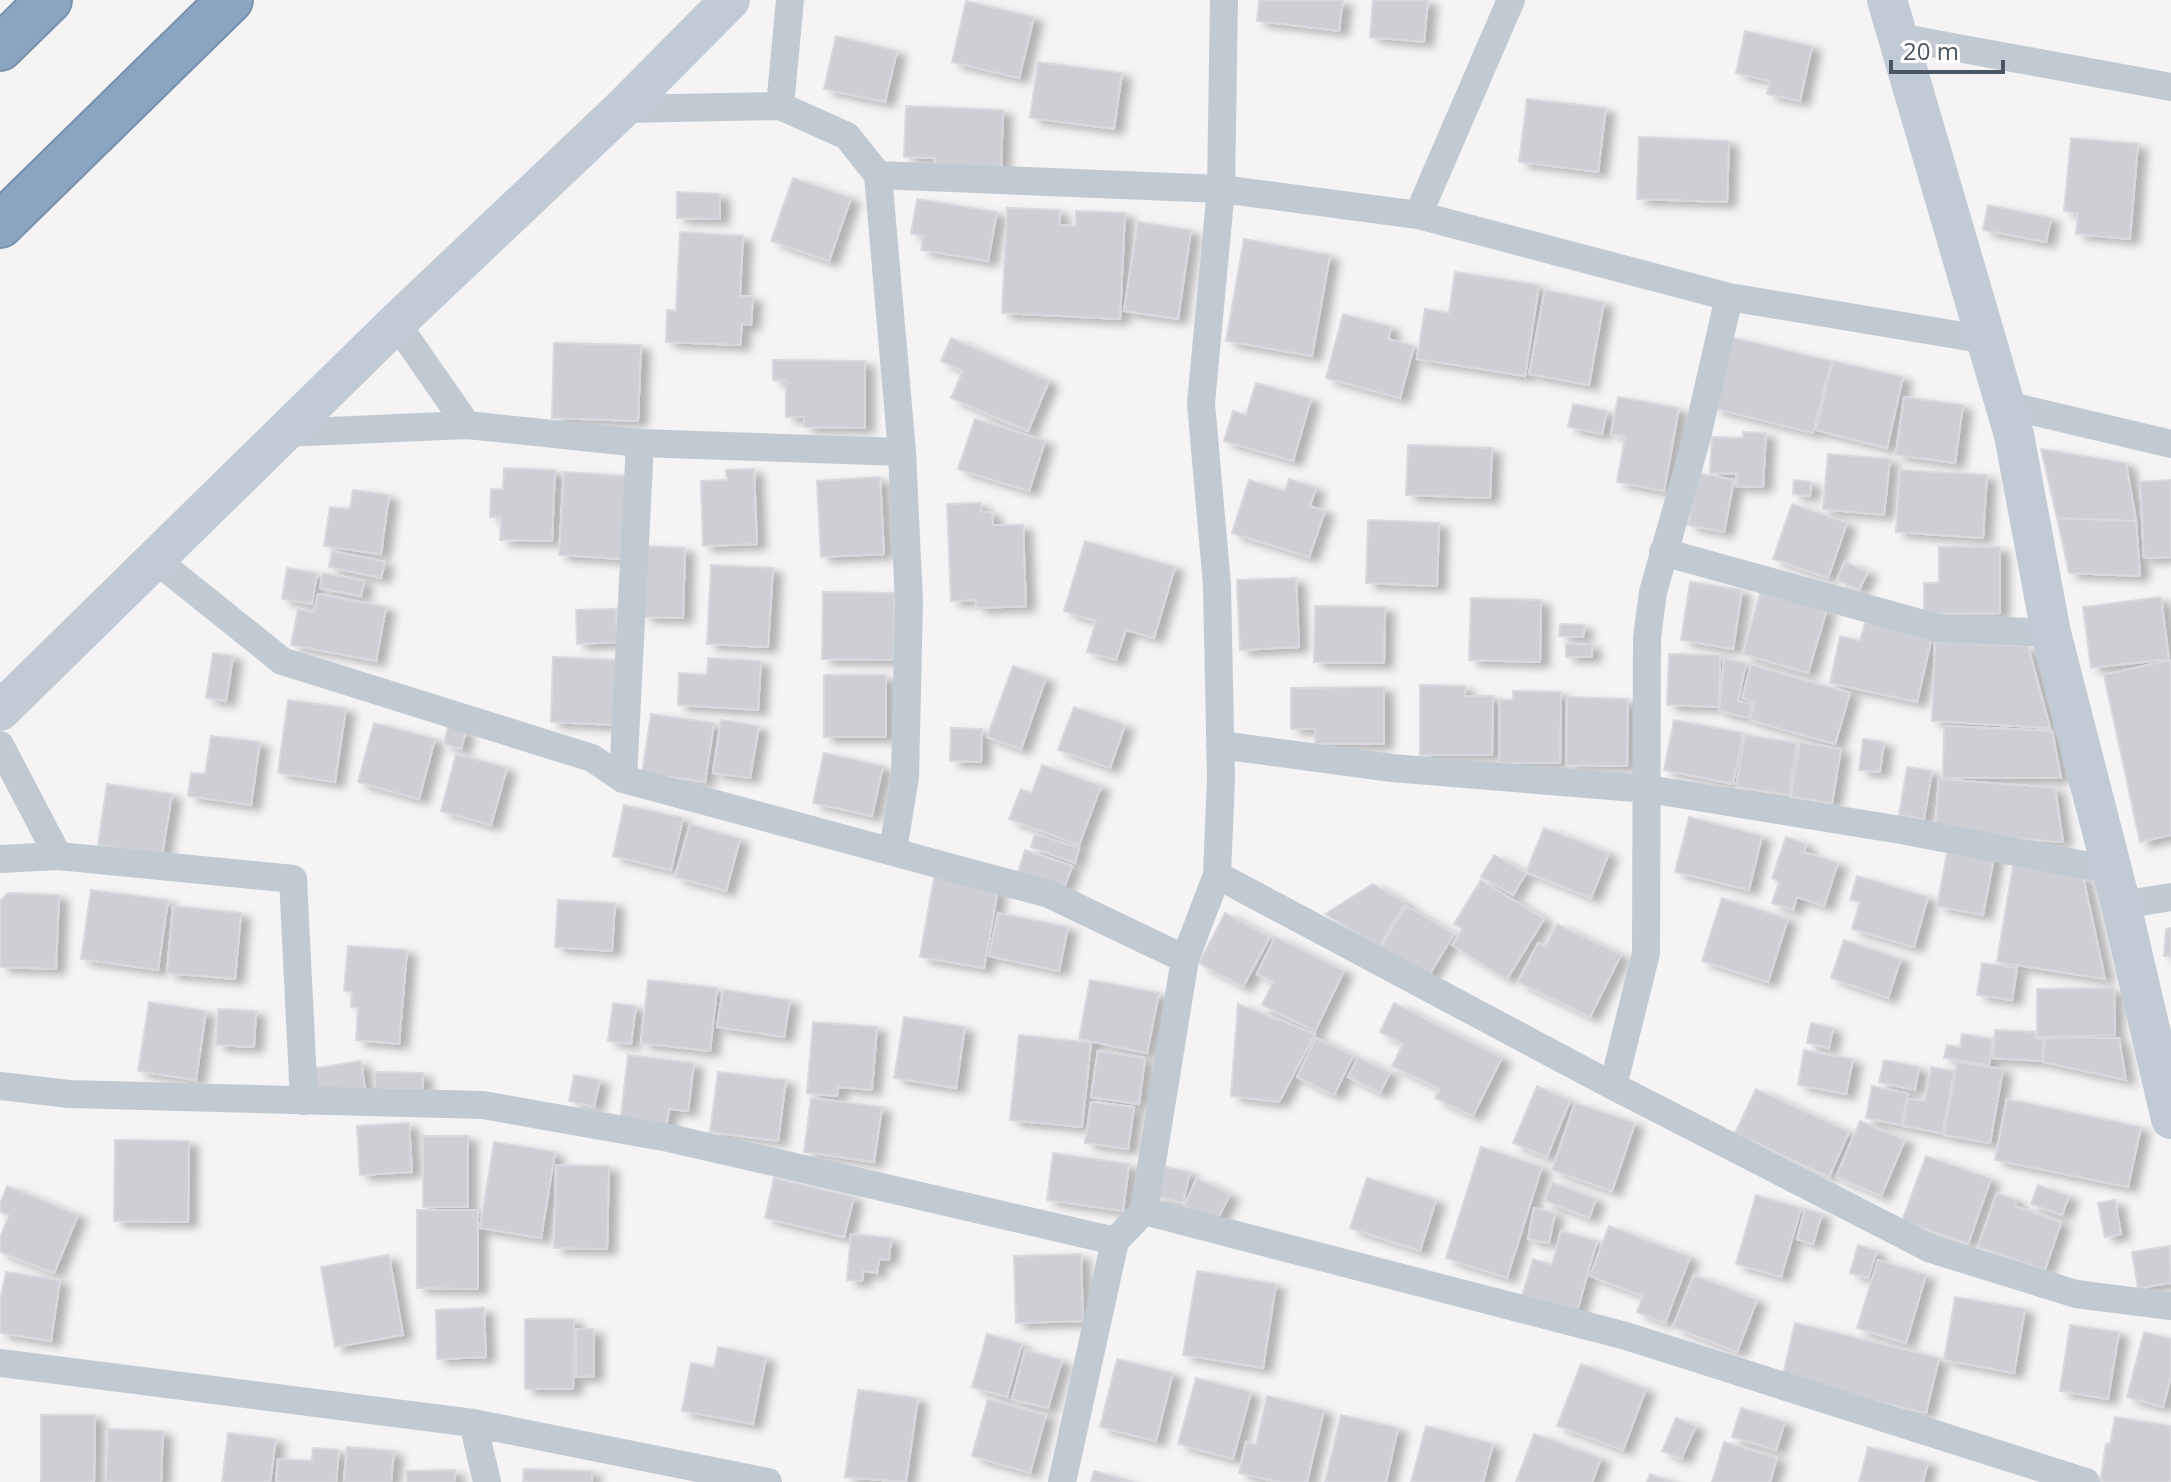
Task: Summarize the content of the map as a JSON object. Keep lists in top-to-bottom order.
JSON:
{
  "scale_bar": "20 m"
}
